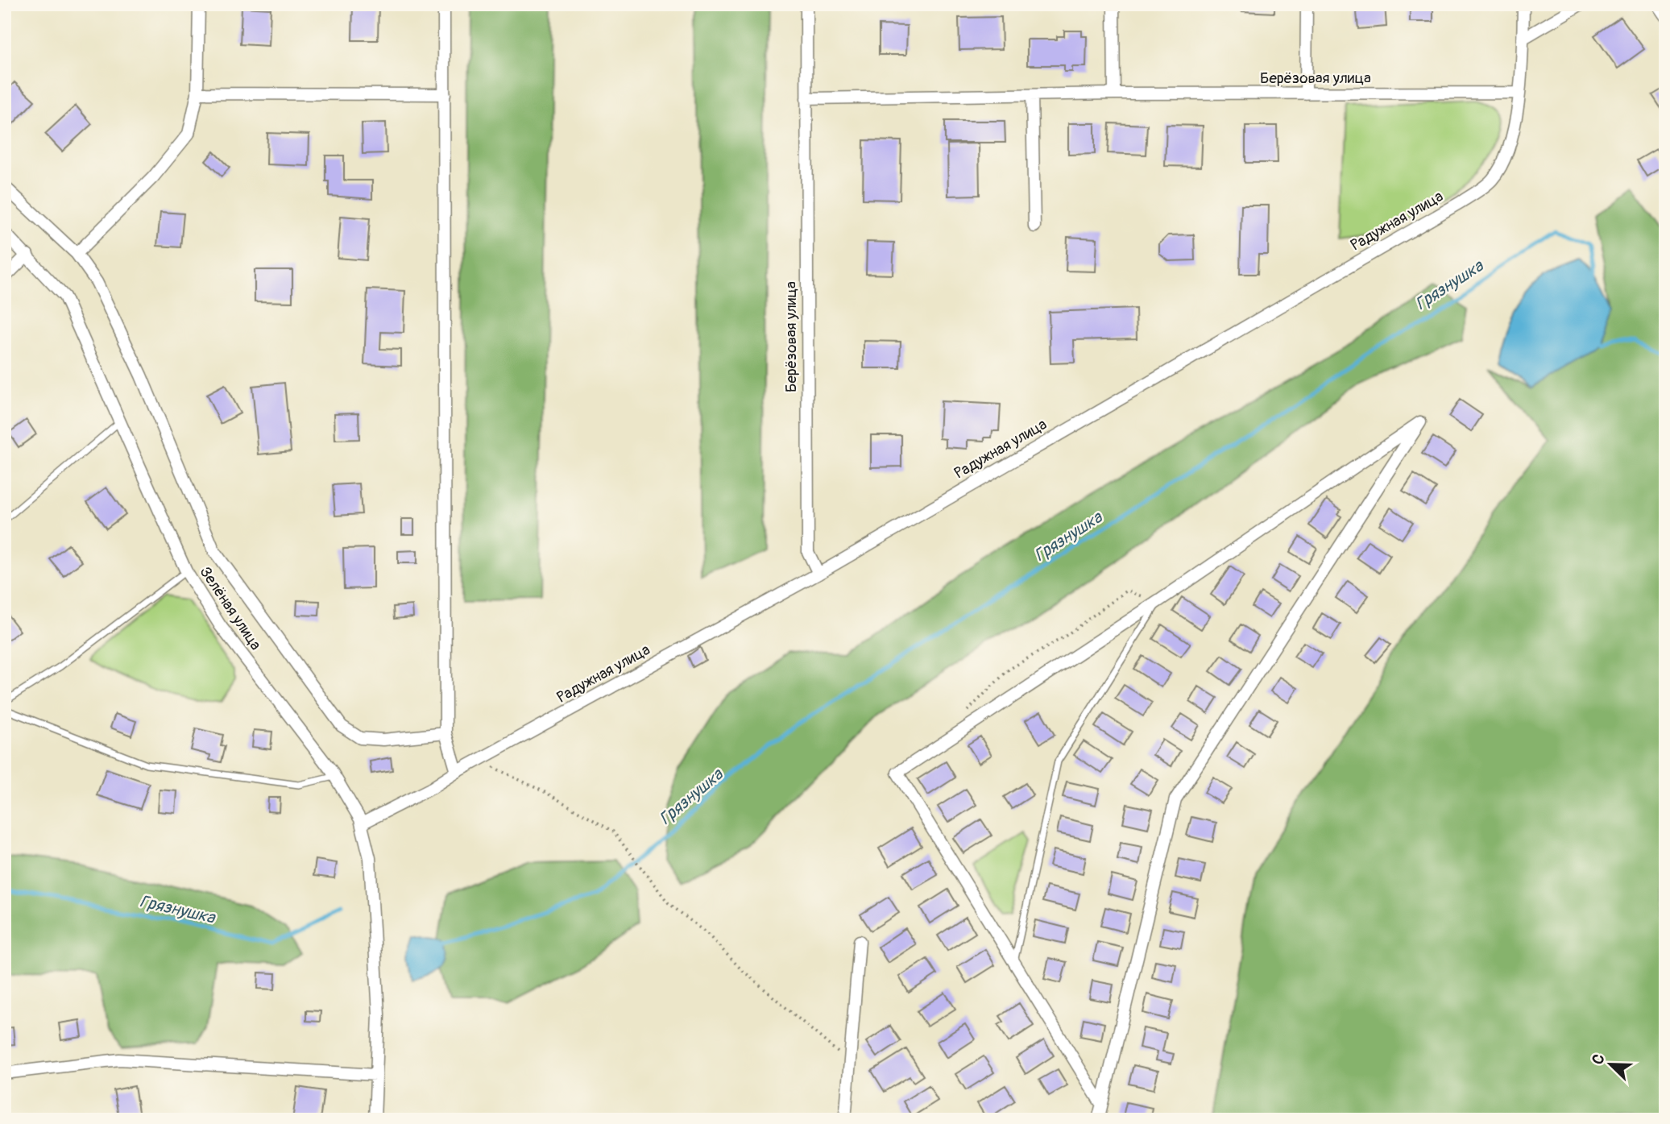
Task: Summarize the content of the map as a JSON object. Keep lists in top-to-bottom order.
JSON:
{
  "streets": {
    "street": ["Берёзовая улица", "Радужная улица", "Зелёная улица"]
  },
  "crossings": [
    ["Берёзовая улица", "Радужная улица"],
    ["Радужная улица", "Зелёная улица"]
  ],
  "water": ["Грязнушка"],
  "north": "top left"
}
